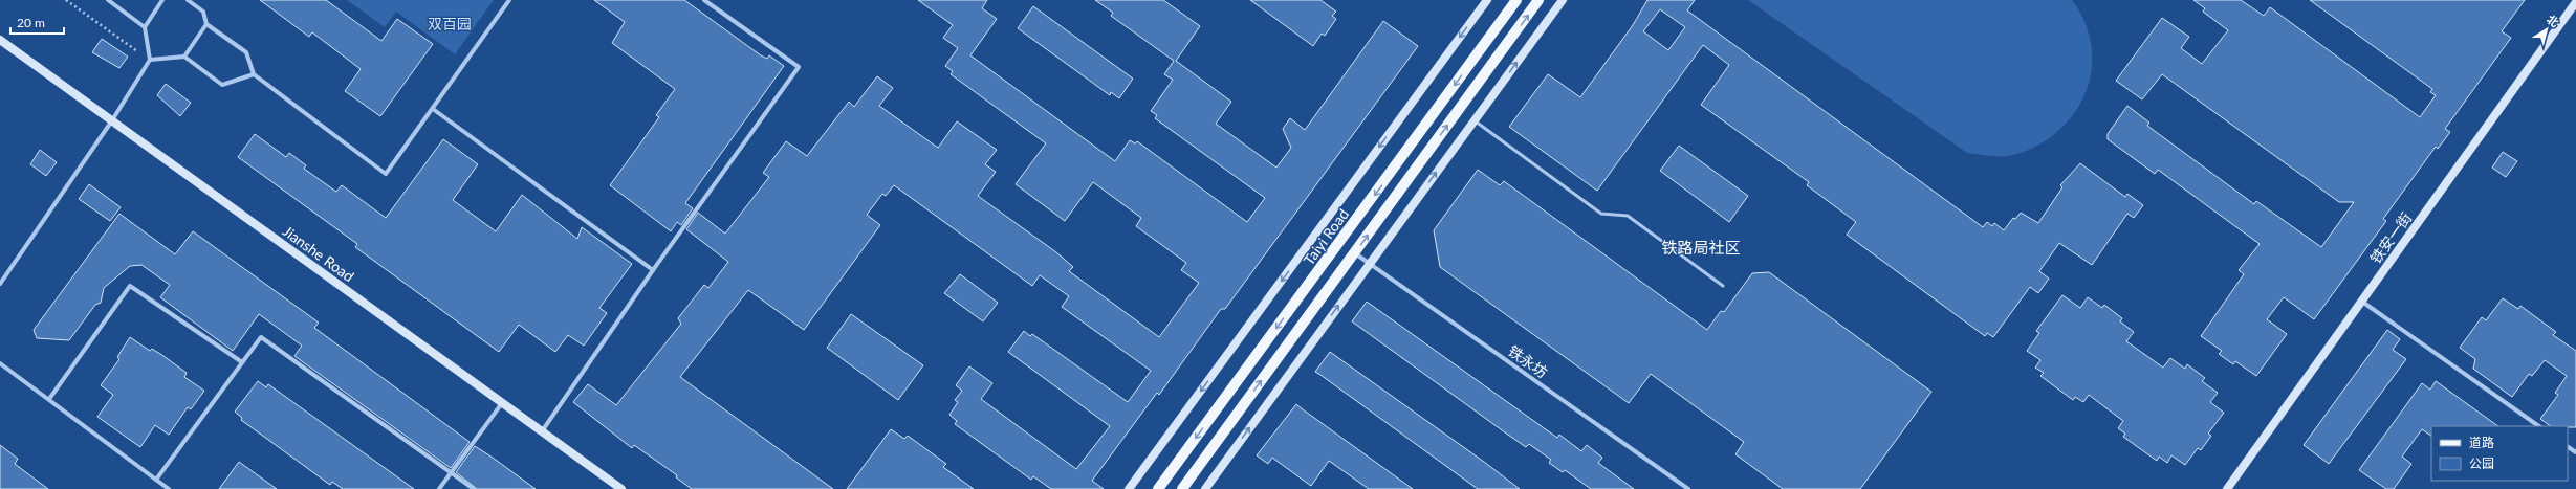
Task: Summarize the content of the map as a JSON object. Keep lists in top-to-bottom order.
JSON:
{
  "streets": {
    "main road": ["Taiyi Road"],
    "street": ["铁安一街", "Jianshe Road", "铁永坊"]
  },
  "districts": ["铁路局社区"],
  "parks": ["双百园"],
  "legend": ["道路", "公园"],
  "scale_bar": "20 m",
  "north": "top right"
}
